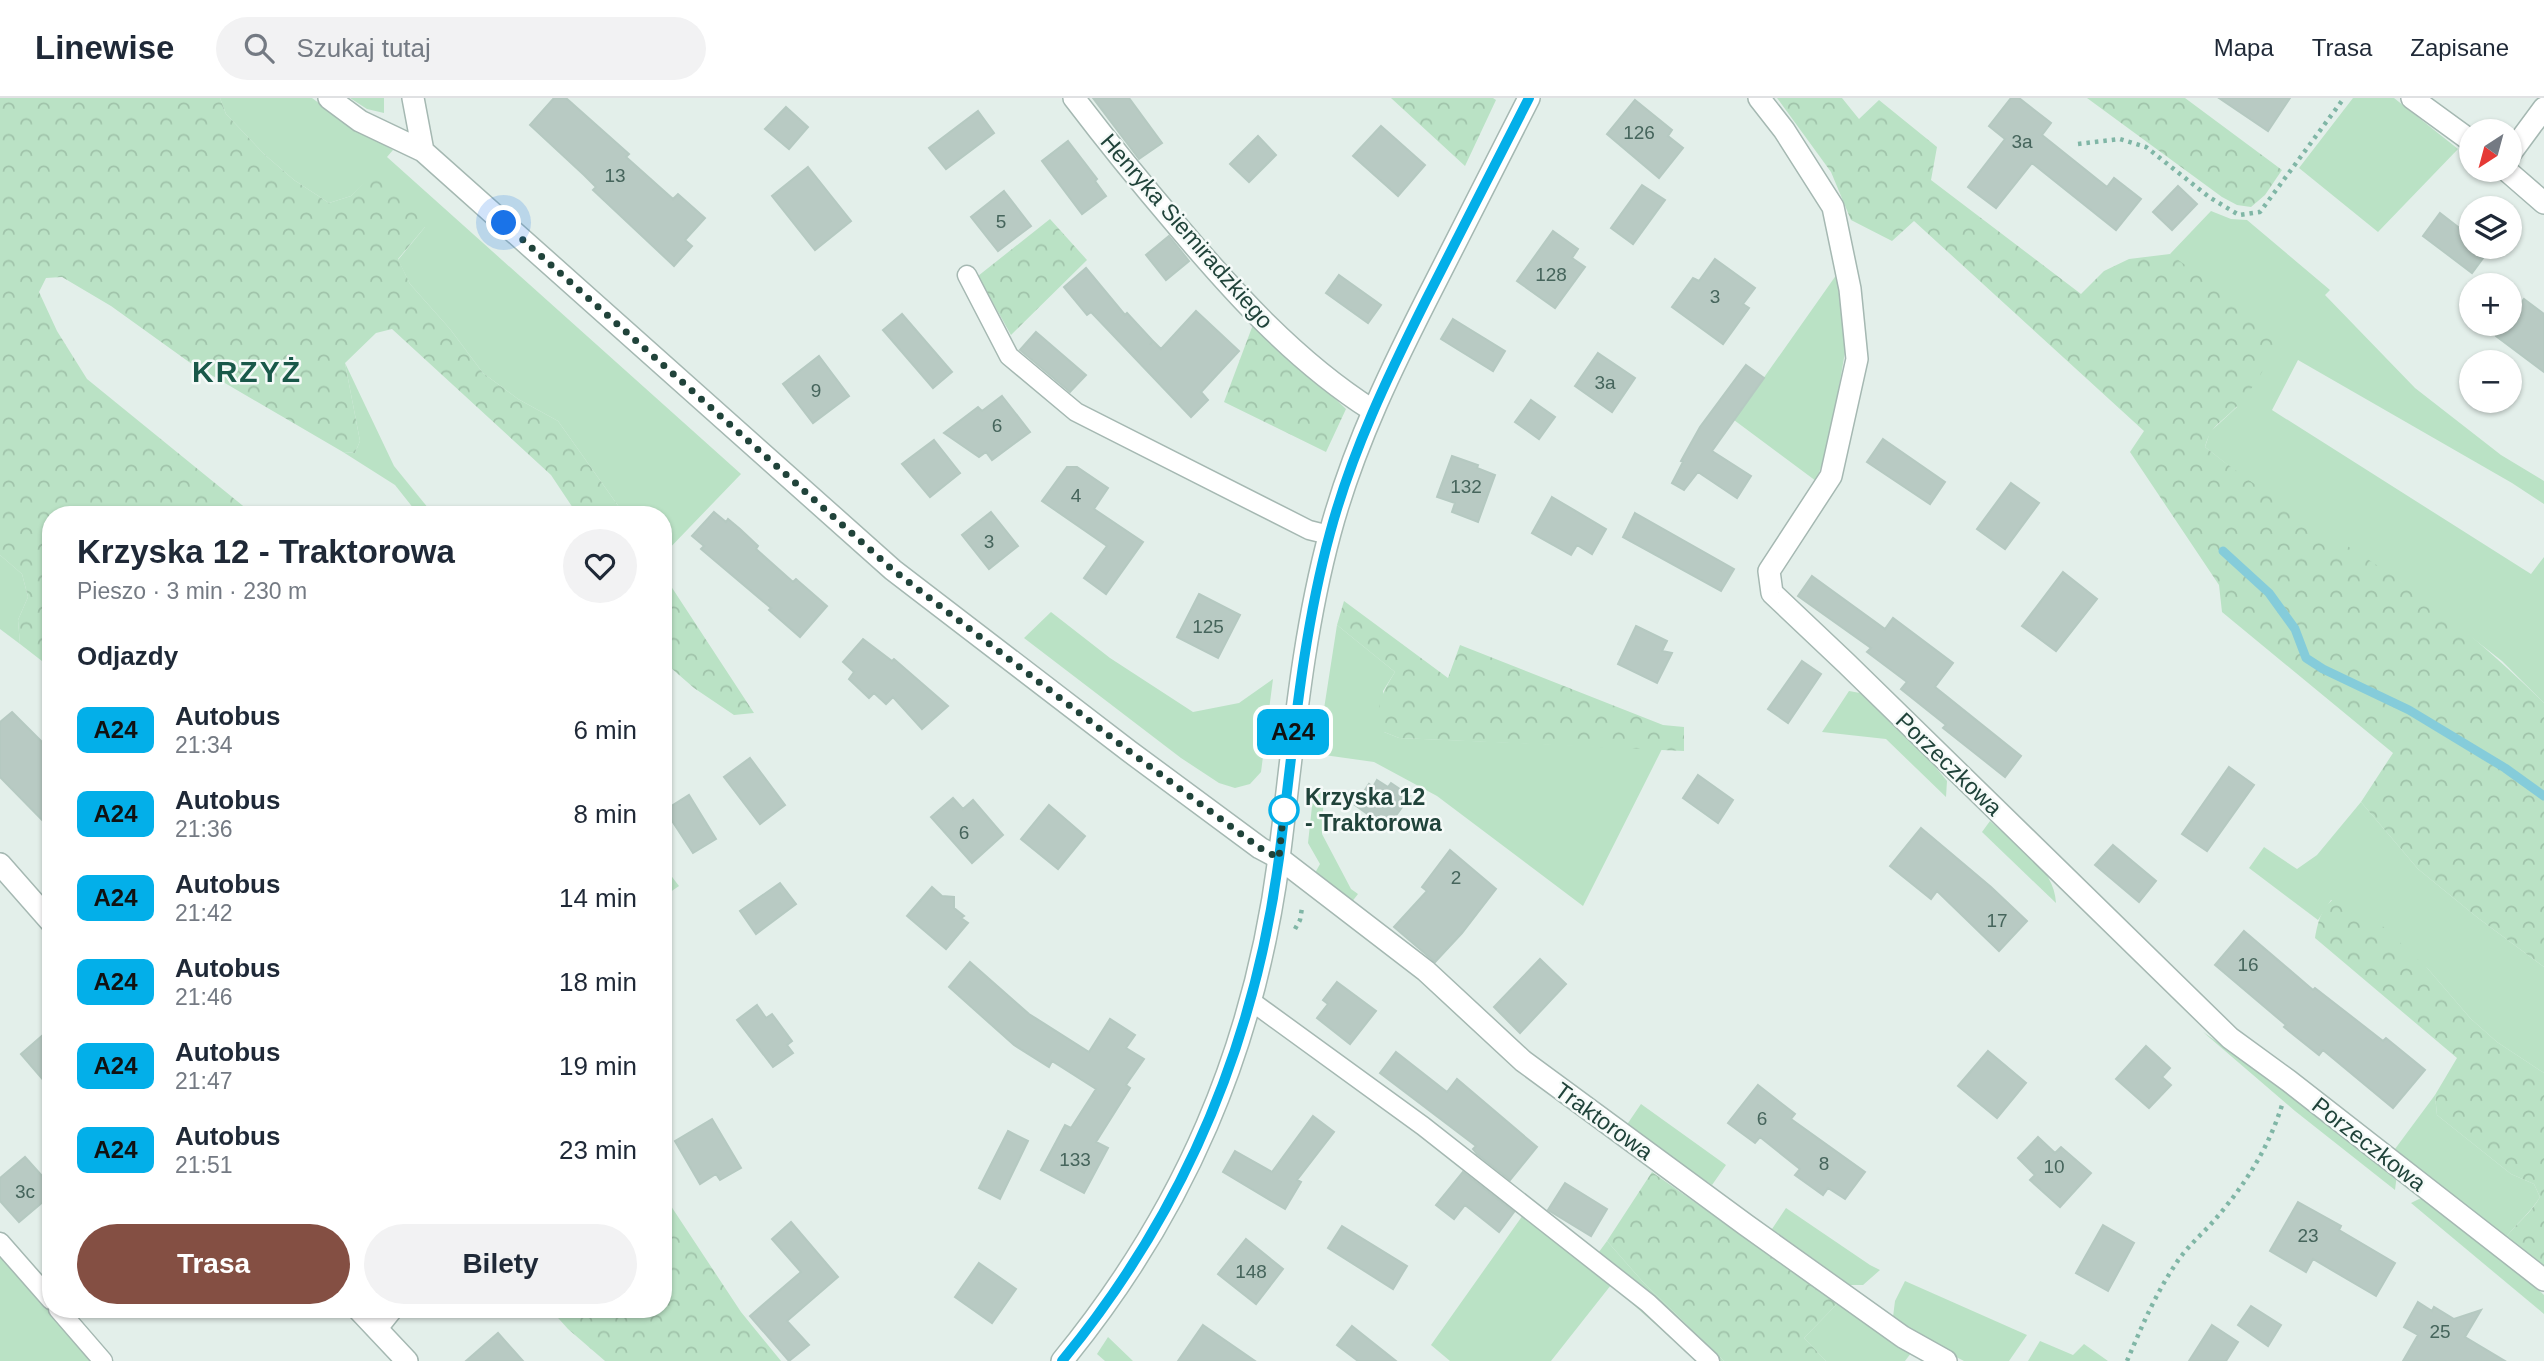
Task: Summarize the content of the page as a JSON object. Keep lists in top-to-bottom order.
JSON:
{
  "streets": {
    "street": ["Henryka Siemiradzkiego", "Porzeczkowa", "Traktorowa"]
  },
  "districts": ["KRZYŻ"],
  "places": ["Krzyska 12 - Traktorowa"],
  "lines": ["bus line A24"],
  "house_numbers": [
    "126",
    "3a",
    "13",
    "5",
    "128",
    "3",
    "3a",
    "9",
    "6",
    "132",
    "4",
    "3",
    "125",
    "6",
    "2",
    "17",
    "16",
    "6",
    "133",
    "8",
    "10",
    "3c",
    "23",
    "148",
    "25"
  ],
  "north": "bottom left",
  "page": {
    "header": "Linewise",
    "search": "Szukaj tutaj",
    "nav": ["Mapa", "Trasa", "Zapisane"],
    "on_map": "A24",
    "map_buttons": ["+", "−"],
    "heading": [
      ["Krzyska 12 - Traktorowa", "Pieszo · 3 min · 230 m"],
      "Odjazdy"
    ],
    "list": [
      {
        "mark": "A24",
        "name": "Autobus",
        "note": "21:34",
        "value": "6 min"
      },
      {
        "mark": "A24",
        "name": "Autobus",
        "note": "21:36",
        "value": "8 min"
      },
      {
        "mark": "A24",
        "name": "Autobus",
        "note": "21:42",
        "value": "14 min"
      },
      {
        "mark": "A24",
        "name": "Autobus",
        "note": "21:46",
        "value": "18 min"
      },
      {
        "mark": "A24",
        "name": "Autobus",
        "note": "21:47",
        "value": "19 min"
      },
      {
        "mark": "A24",
        "name": "Autobus",
        "note": "21:51",
        "value": "23 min"
      }
    ],
    "buttons": ["Trasa", "Bilety"]
  }
}
